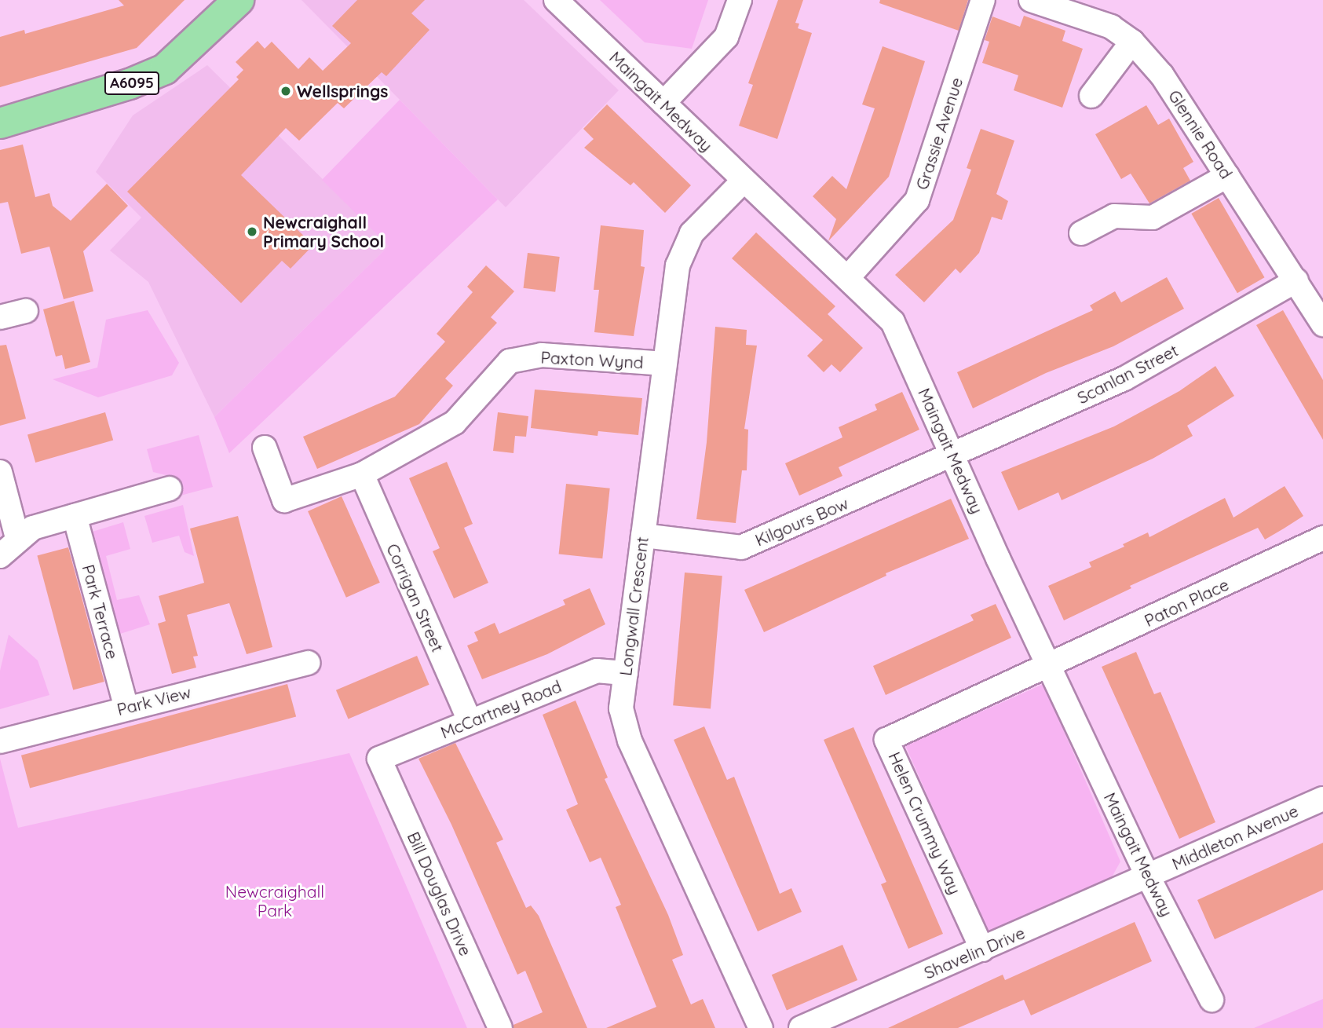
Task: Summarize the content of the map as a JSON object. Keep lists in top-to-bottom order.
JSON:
{
  "streets": {
    "main road": ["A6095"],
    "street": [
      "Maingait Medway",
      "Grassie Avenue",
      "Glennie Road",
      "Paxton Wynd",
      "Scanlan Street",
      "Kilgours Bow",
      "Corrigan Street",
      "Paton Place",
      "Longwall Crescent",
      "Park Terrace",
      "Park View",
      "McCartney Road",
      "Helen Crummy Way",
      "Middleton Avenue",
      "Bill Douglas Drive",
      "Shavelin Drive"
    ]
  },
  "crossings": [
    ["Maingait Medway", "Grassie Avenue"],
    ["Maingait Medway", "Scanlan Street"],
    ["Maingait Medway", "Kilgours Bow"],
    ["Maingait Medway", "Paton Place"],
    ["Maingait Medway", "Longwall Crescent"],
    ["Maingait Medway", "Helen Crummy Way"],
    ["Maingait Medway", "Middleton Avenue"],
    ["Maingait Medway", "Shavelin Drive"],
    ["Glennie Road", "Scanlan Street"],
    ["Paxton Wynd", "Corrigan Street"],
    ["Paxton Wynd", "Longwall Crescent"],
    ["Scanlan Street", "Kilgours Bow"],
    ["Kilgours Bow", "Longwall Crescent"],
    ["Corrigan Street", "McCartney Road"],
    ["Paton Place", "Helen Crummy Way"],
    ["Longwall Crescent", "McCartney Road"],
    ["Park Terrace", "Park View"],
    ["McCartney Road", "Bill Douglas Drive"],
    ["Helen Crummy Way", "Shavelin Drive"],
    ["Middleton Avenue", "Shavelin Drive"]
  ],
  "parks": ["Newcraighall Park"],
  "places": ["Wellsprings", "Newcraighall Primary School"]
}
